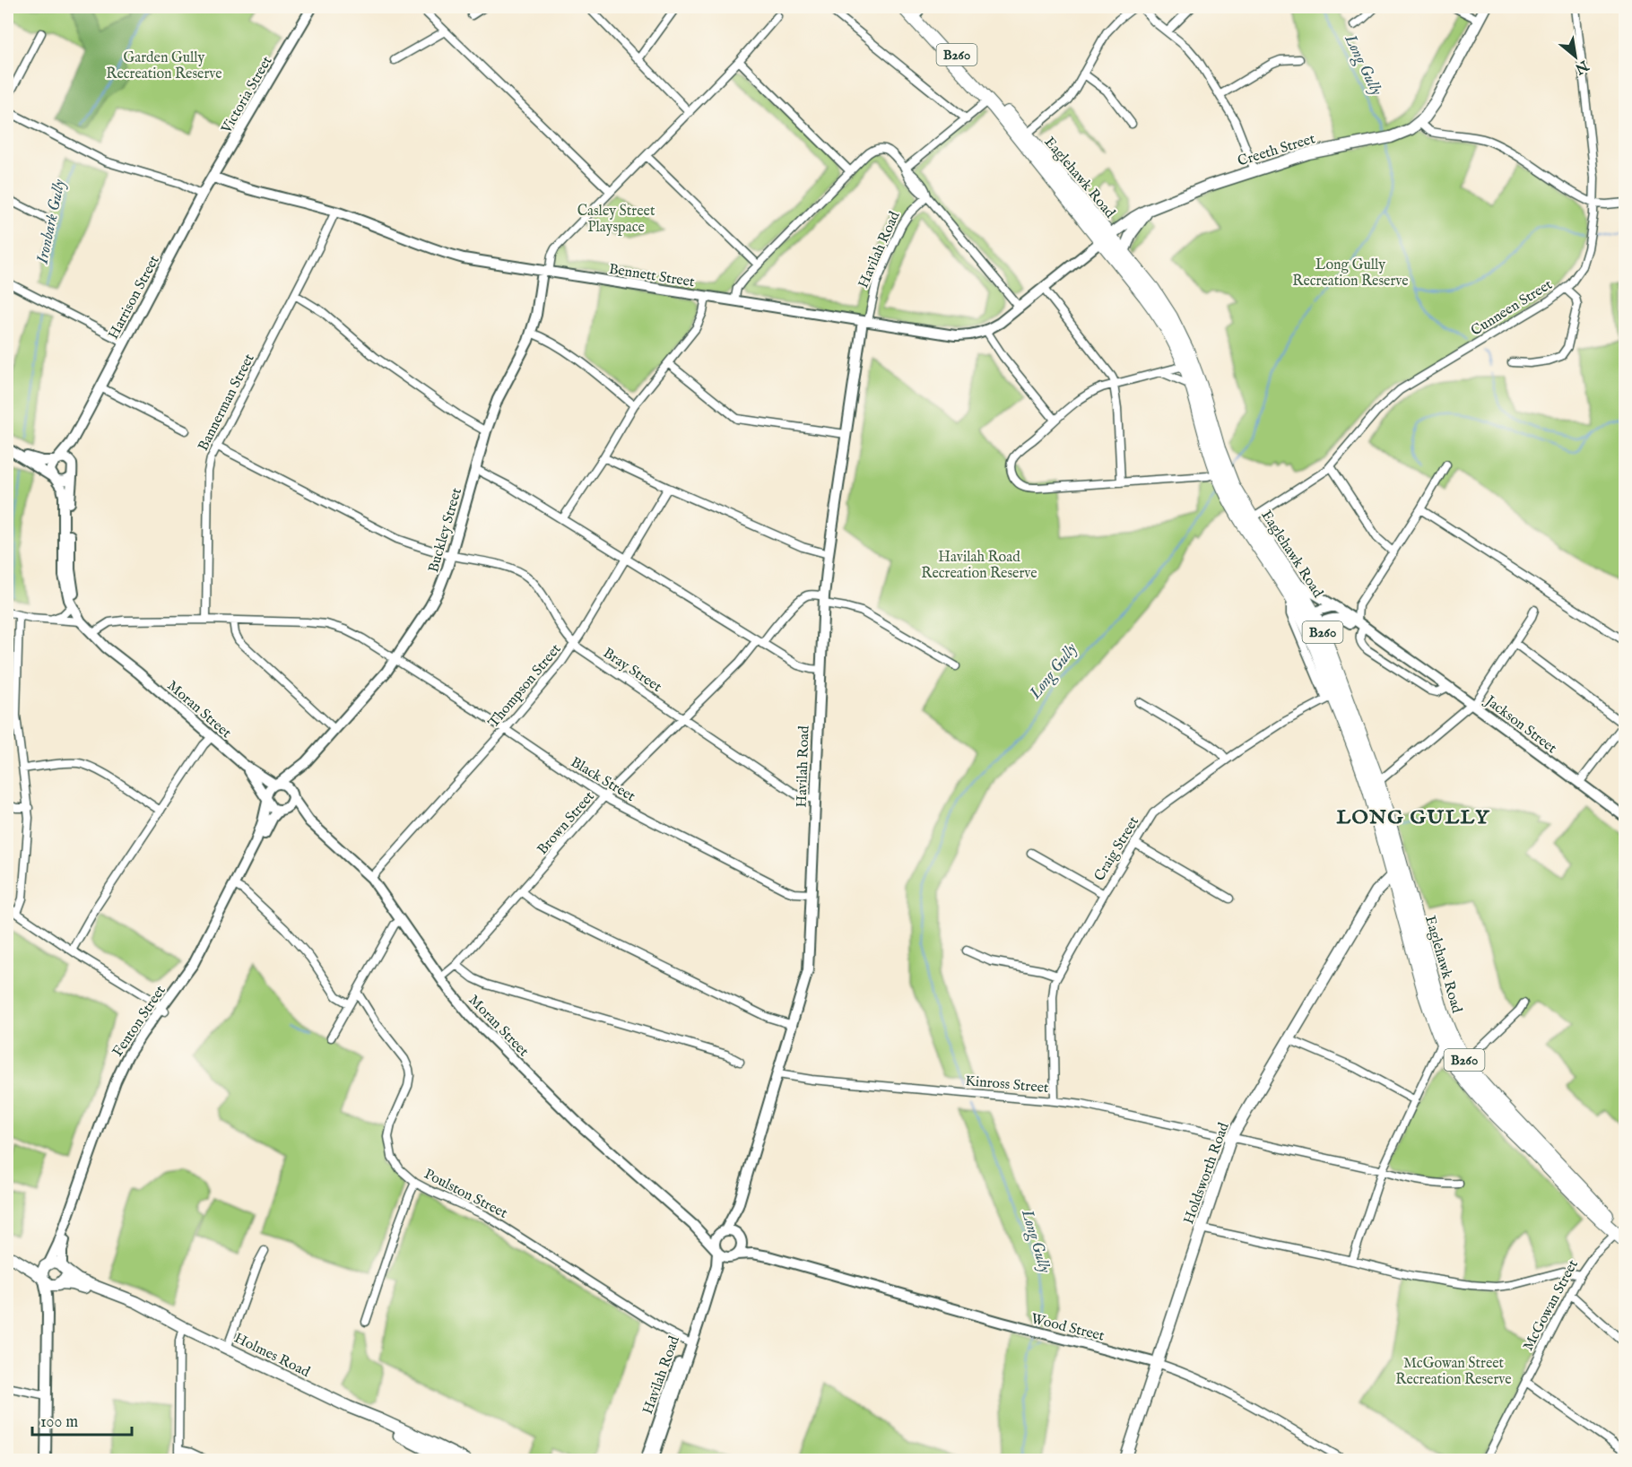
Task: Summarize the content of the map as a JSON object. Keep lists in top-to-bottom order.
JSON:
{
  "streets": {
    "main road": [
      "B260",
      "Creeth Street",
      "Eaglehawk Road",
      "Holdsworth Road",
      "Holmes Road"
    ],
    "street": [
      "Victoria Street",
      "Havilah Road",
      "Bennett Street",
      "Harrison Street",
      "Cunneen Street",
      "Bannerman Street",
      "Buckley Street",
      "Bray Street",
      "Thompson Street",
      "Moran Street",
      "Jackson Street",
      "Black Street",
      "Brown Street",
      "Craig Street",
      "Fenton Street",
      "Kinross Street",
      "Poulston Street",
      "McGowan Street",
      "Wood Street"
    ]
  },
  "crossings": [
    ["Victoria Street", "Bennett Street"],
    ["Victoria Street", "Harrison Street"],
    ["Creeth Street", "Eaglehawk Road"],
    ["Creeth Street", "Bennett Street"],
    ["Eaglehawk Road", "Cunneen Street"],
    ["Eaglehawk Road", "Jackson Street"],
    ["Eaglehawk Road", "Craig Street"],
    ["Eaglehawk Road", "Holdsworth Road"],
    ["Eaglehawk Road", "McGowan Street"],
    ["Havilah Road", "Bennett Street"],
    ["Havilah Road", "Bray Street"],
    ["Havilah Road", "Moran Street"],
    ["Havilah Road", "Black Street"],
    ["Havilah Road", "Brown Street"],
    ["Havilah Road", "Kinross Street"],
    ["Havilah Road", "Poulston Street"],
    ["Havilah Road", "Wood Street"],
    ["Bennett Street", "Bannerman Street"],
    ["Bennett Street", "Buckley Street"],
    ["Bannerman Street", "Bray Street"],
    ["Bannerman Street", "Black Street"],
    ["Buckley Street", "Bray Street"],
    ["Buckley Street", "Moran Street"],
    ["Buckley Street", "Black Street"],
    ["Buckley Street", "Fenton Street"],
    ["Bray Street", "Thompson Street"],
    ["Bray Street", "Brown Street"],
    ["Thompson Street", "Moran Street"],
    ["Thompson Street", "Black Street"],
    ["Moran Street", "Black Street"],
    ["Moran Street", "Brown Street"],
    ["Moran Street", "Fenton Street"],
    ["Moran Street", "Wood Street"],
    ["Black Street", "Brown Street"],
    ["Craig Street", "Kinross Street"],
    ["Fenton Street", "Holmes Road"],
    ["Kinross Street", "Holdsworth Road"],
    ["Holdsworth Road", "Wood Street"]
  ],
  "districts": ["LONG GULLY"],
  "water": ["Long Gully", "Ironbark Gully"],
  "parks": [
    "Garden Gully Recreation Reserve",
    "Casley Street Playspace",
    "Long Gully Recreation Reserve",
    "Havilah Road Recreation Reserve",
    "McGowan Street Recreation Reserve"
  ],
  "scale_bar": "100 m",
  "north": "bottom right"
}
